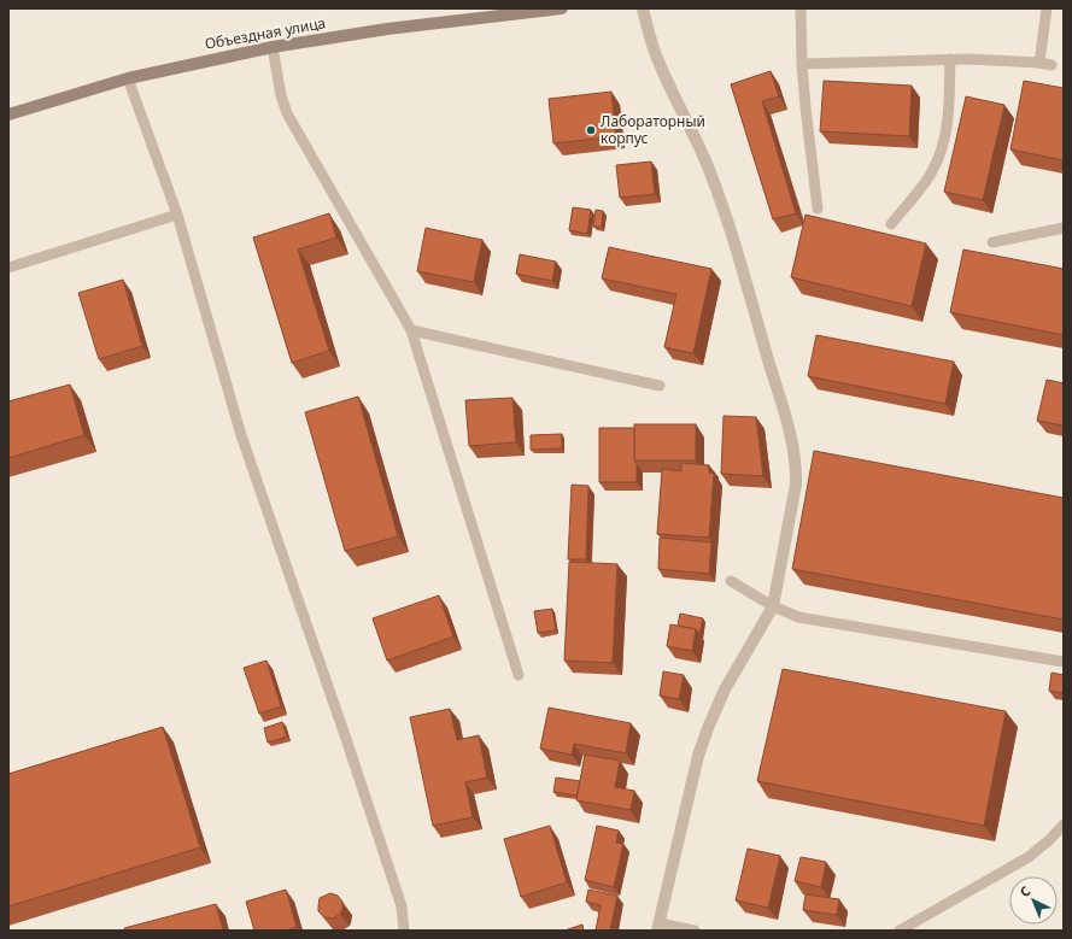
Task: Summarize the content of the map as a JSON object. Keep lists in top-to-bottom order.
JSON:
{
  "streets": {
    "main road": ["Объездная улица"]
  },
  "places": ["Лабораторный корпус"],
  "north": "top left"
}
